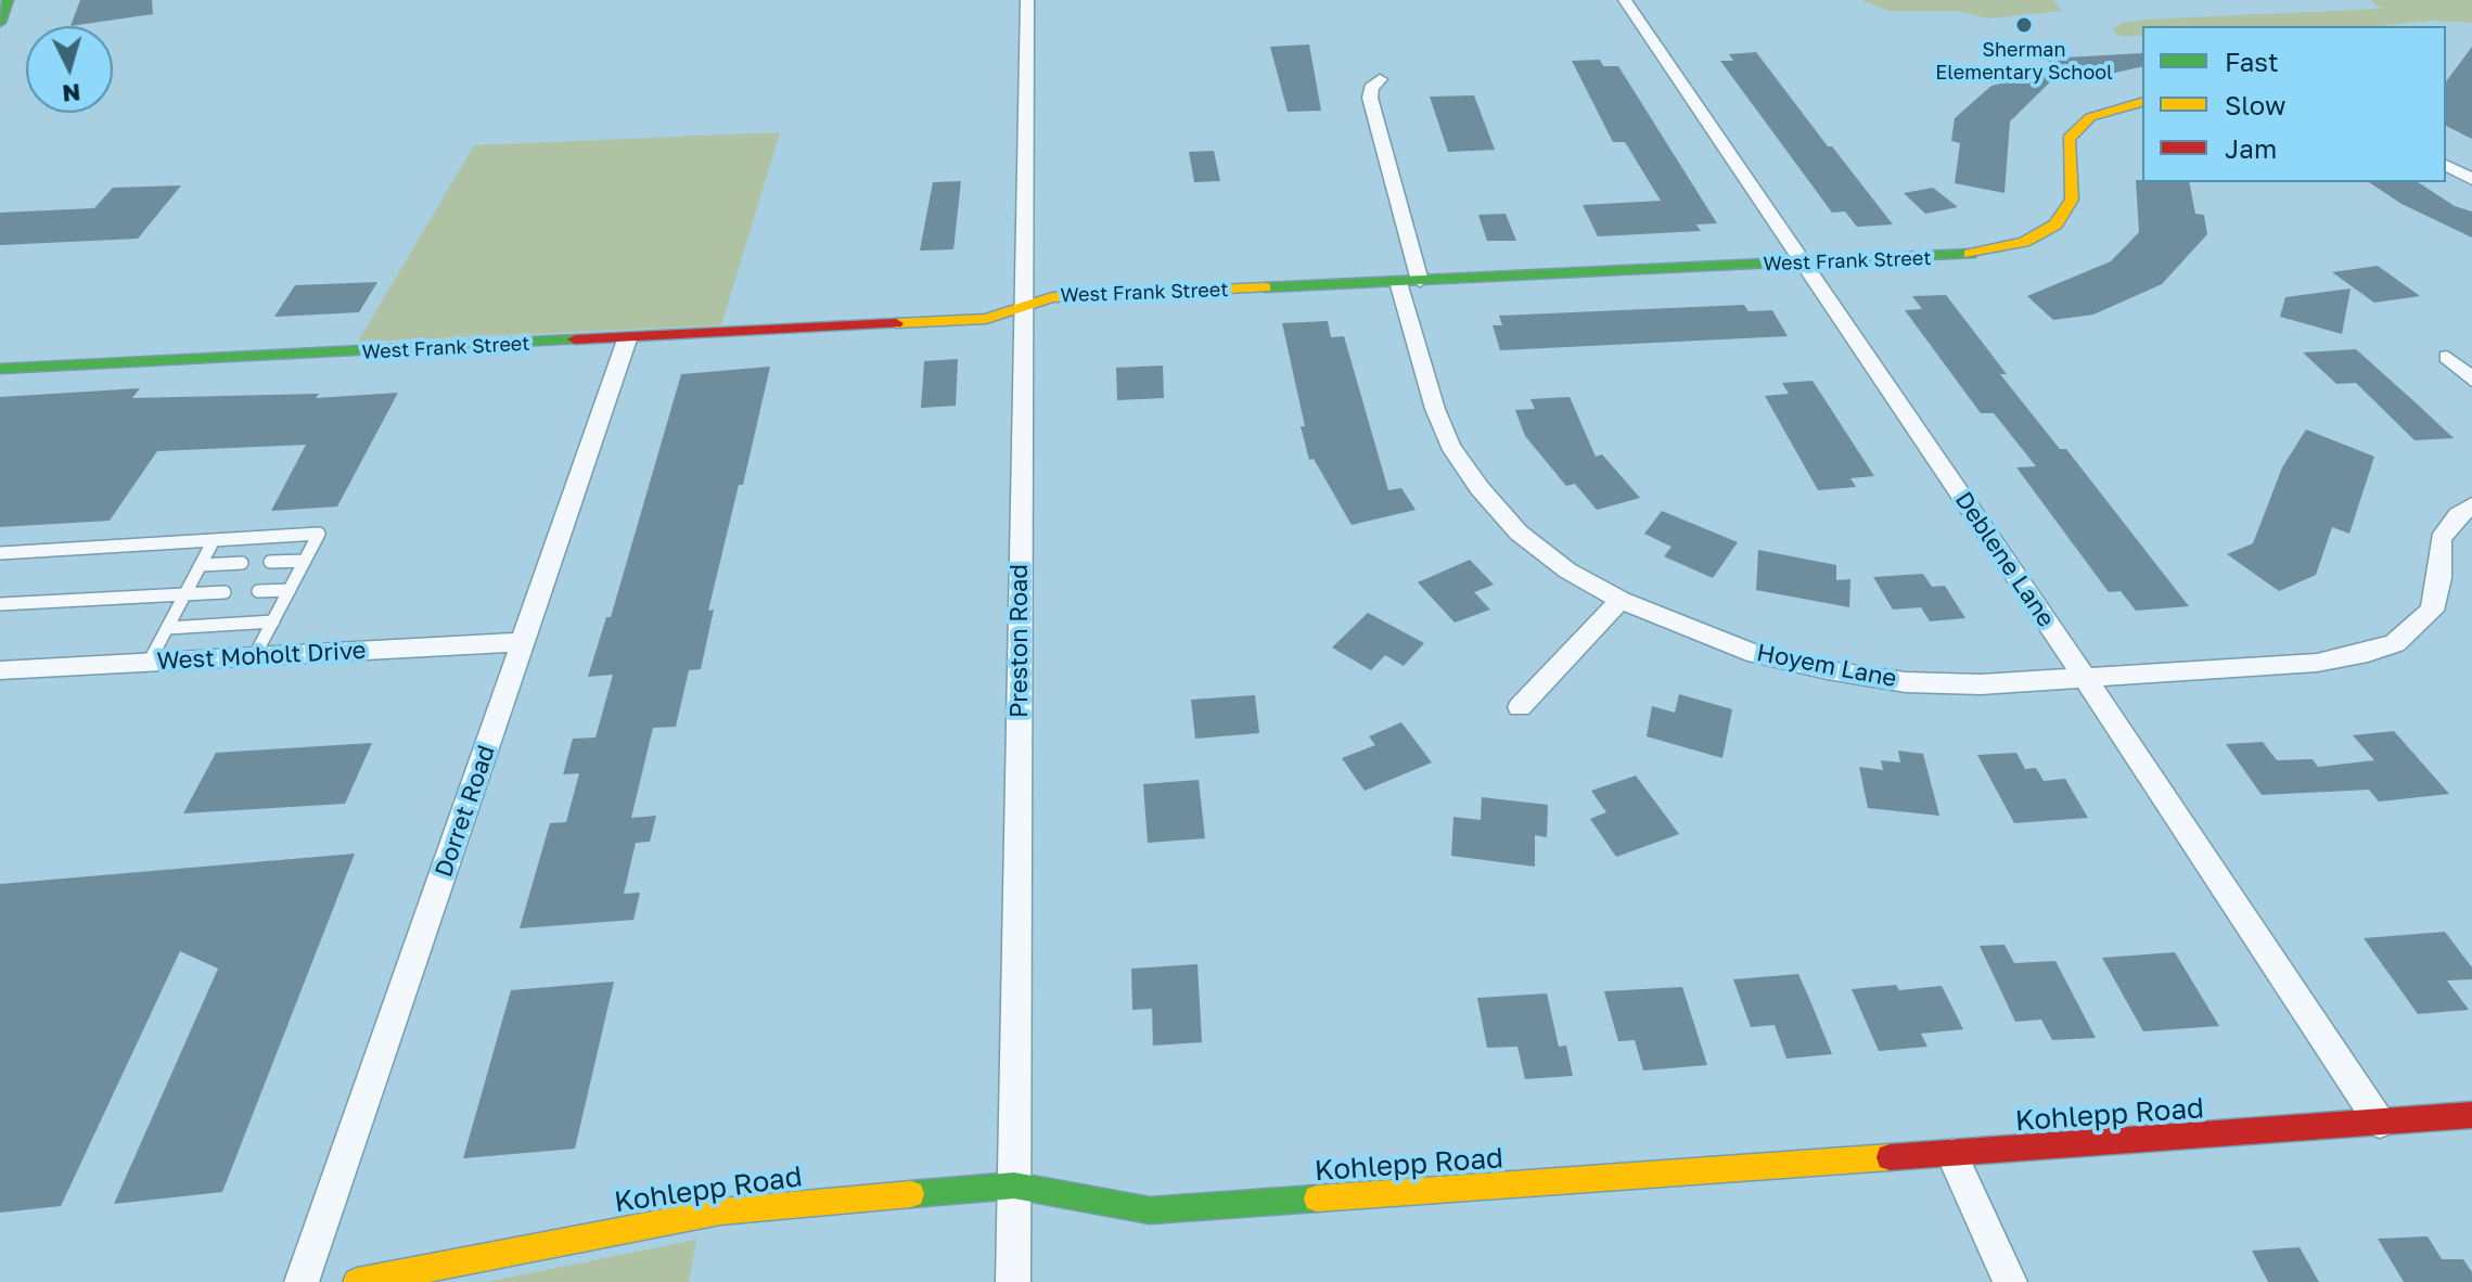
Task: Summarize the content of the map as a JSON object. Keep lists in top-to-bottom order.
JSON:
{
  "streets": {
    "street": [
      "West Frank Street",
      "Deblene Lane",
      "Preston Road",
      "West Moholt Drive",
      "Hoyem Lane",
      "Dorret Road",
      "Kohlepp Road"
    ]
  },
  "crossings": [
    ["West Frank Street", "Deblene Lane"],
    ["West Frank Street", "Preston Road"],
    ["West Frank Street", "Hoyem Lane"],
    ["West Frank Street", "Dorret Road"],
    ["Deblene Lane", "Hoyem Lane"],
    ["Deblene Lane", "Kohlepp Road"],
    ["Preston Road", "Kohlepp Road"],
    ["West Moholt Drive", "Dorret Road"]
  ],
  "places": ["Sherman Elementary School"],
  "legend": ["Fast", "Slow", "Jam"],
  "north": "bottom"
}
